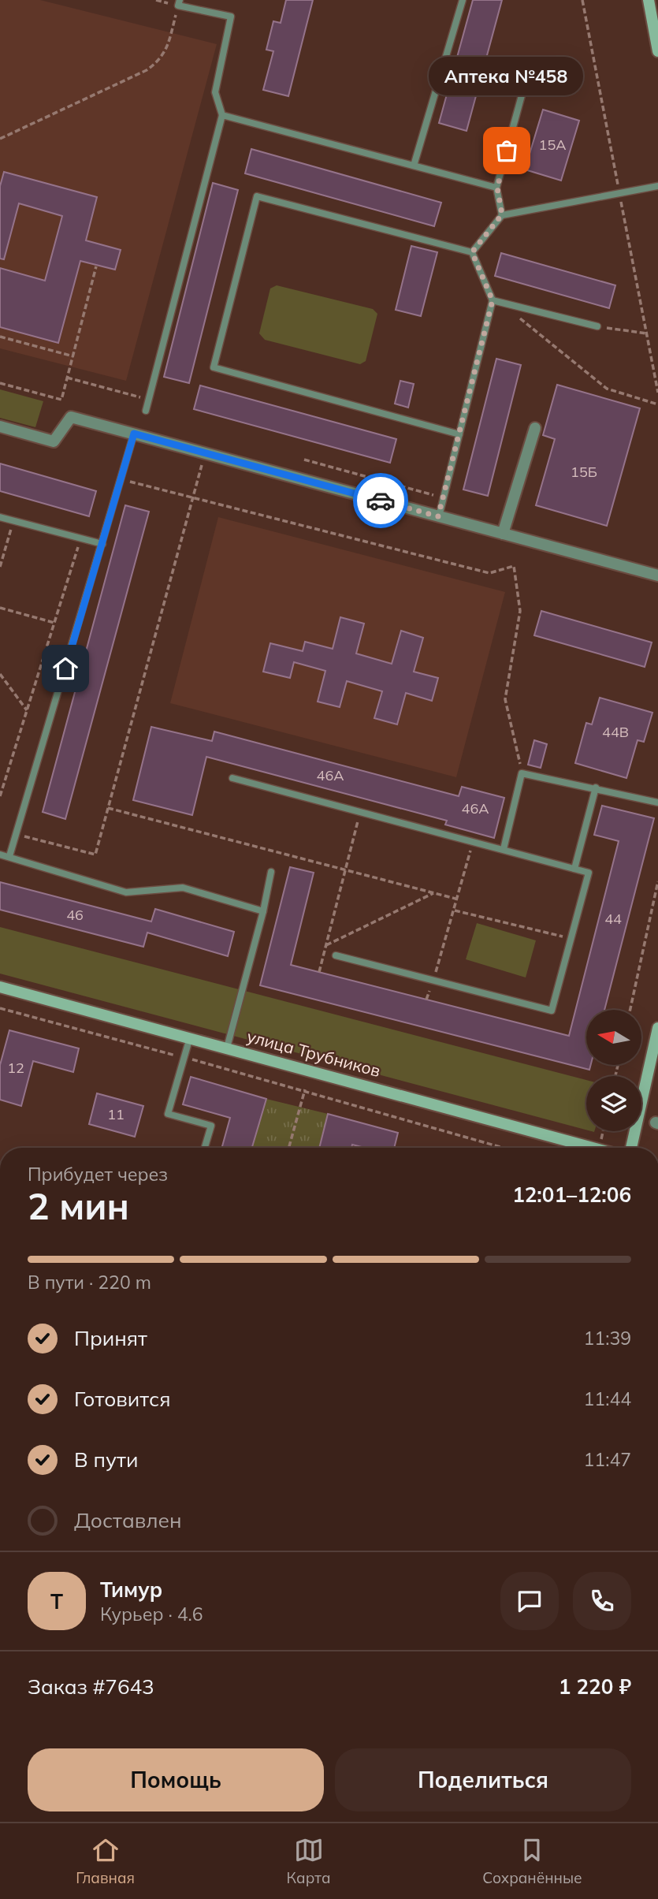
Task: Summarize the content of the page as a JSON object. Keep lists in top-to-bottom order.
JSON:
{
  "streets": {
    "street": ["улица Трубников"]
  },
  "places": ["Аптека №458"],
  "house_numbers": [
    "15А",
    "15Б",
    "44В",
    "46А",
    "46А",
    "46",
    "44",
    "12",
    "11"
  ],
  "north": "left",
  "page": {
    "bubble": "Аптека №458",
    "heading": ["2 мин", "Прибудет через", "12:01–12:06"],
    "panel": [
      "Тимур",
      "Курьер · 4.6",
      "Заказ #7643",
      "1 220 ₽"
    ],
    "bar": "В пути · 220 m",
    "list": [
      ["Принят", "11:39"],
      ["Готовится", "11:44"],
      ["В пути", "11:47"],
      "Доставлен"
    ],
    "round": "Т",
    "buttons": ["Помощь", "Поделиться"],
    "tabs": ["Главная", "Карта", "Сохранённые"]
  }
}
